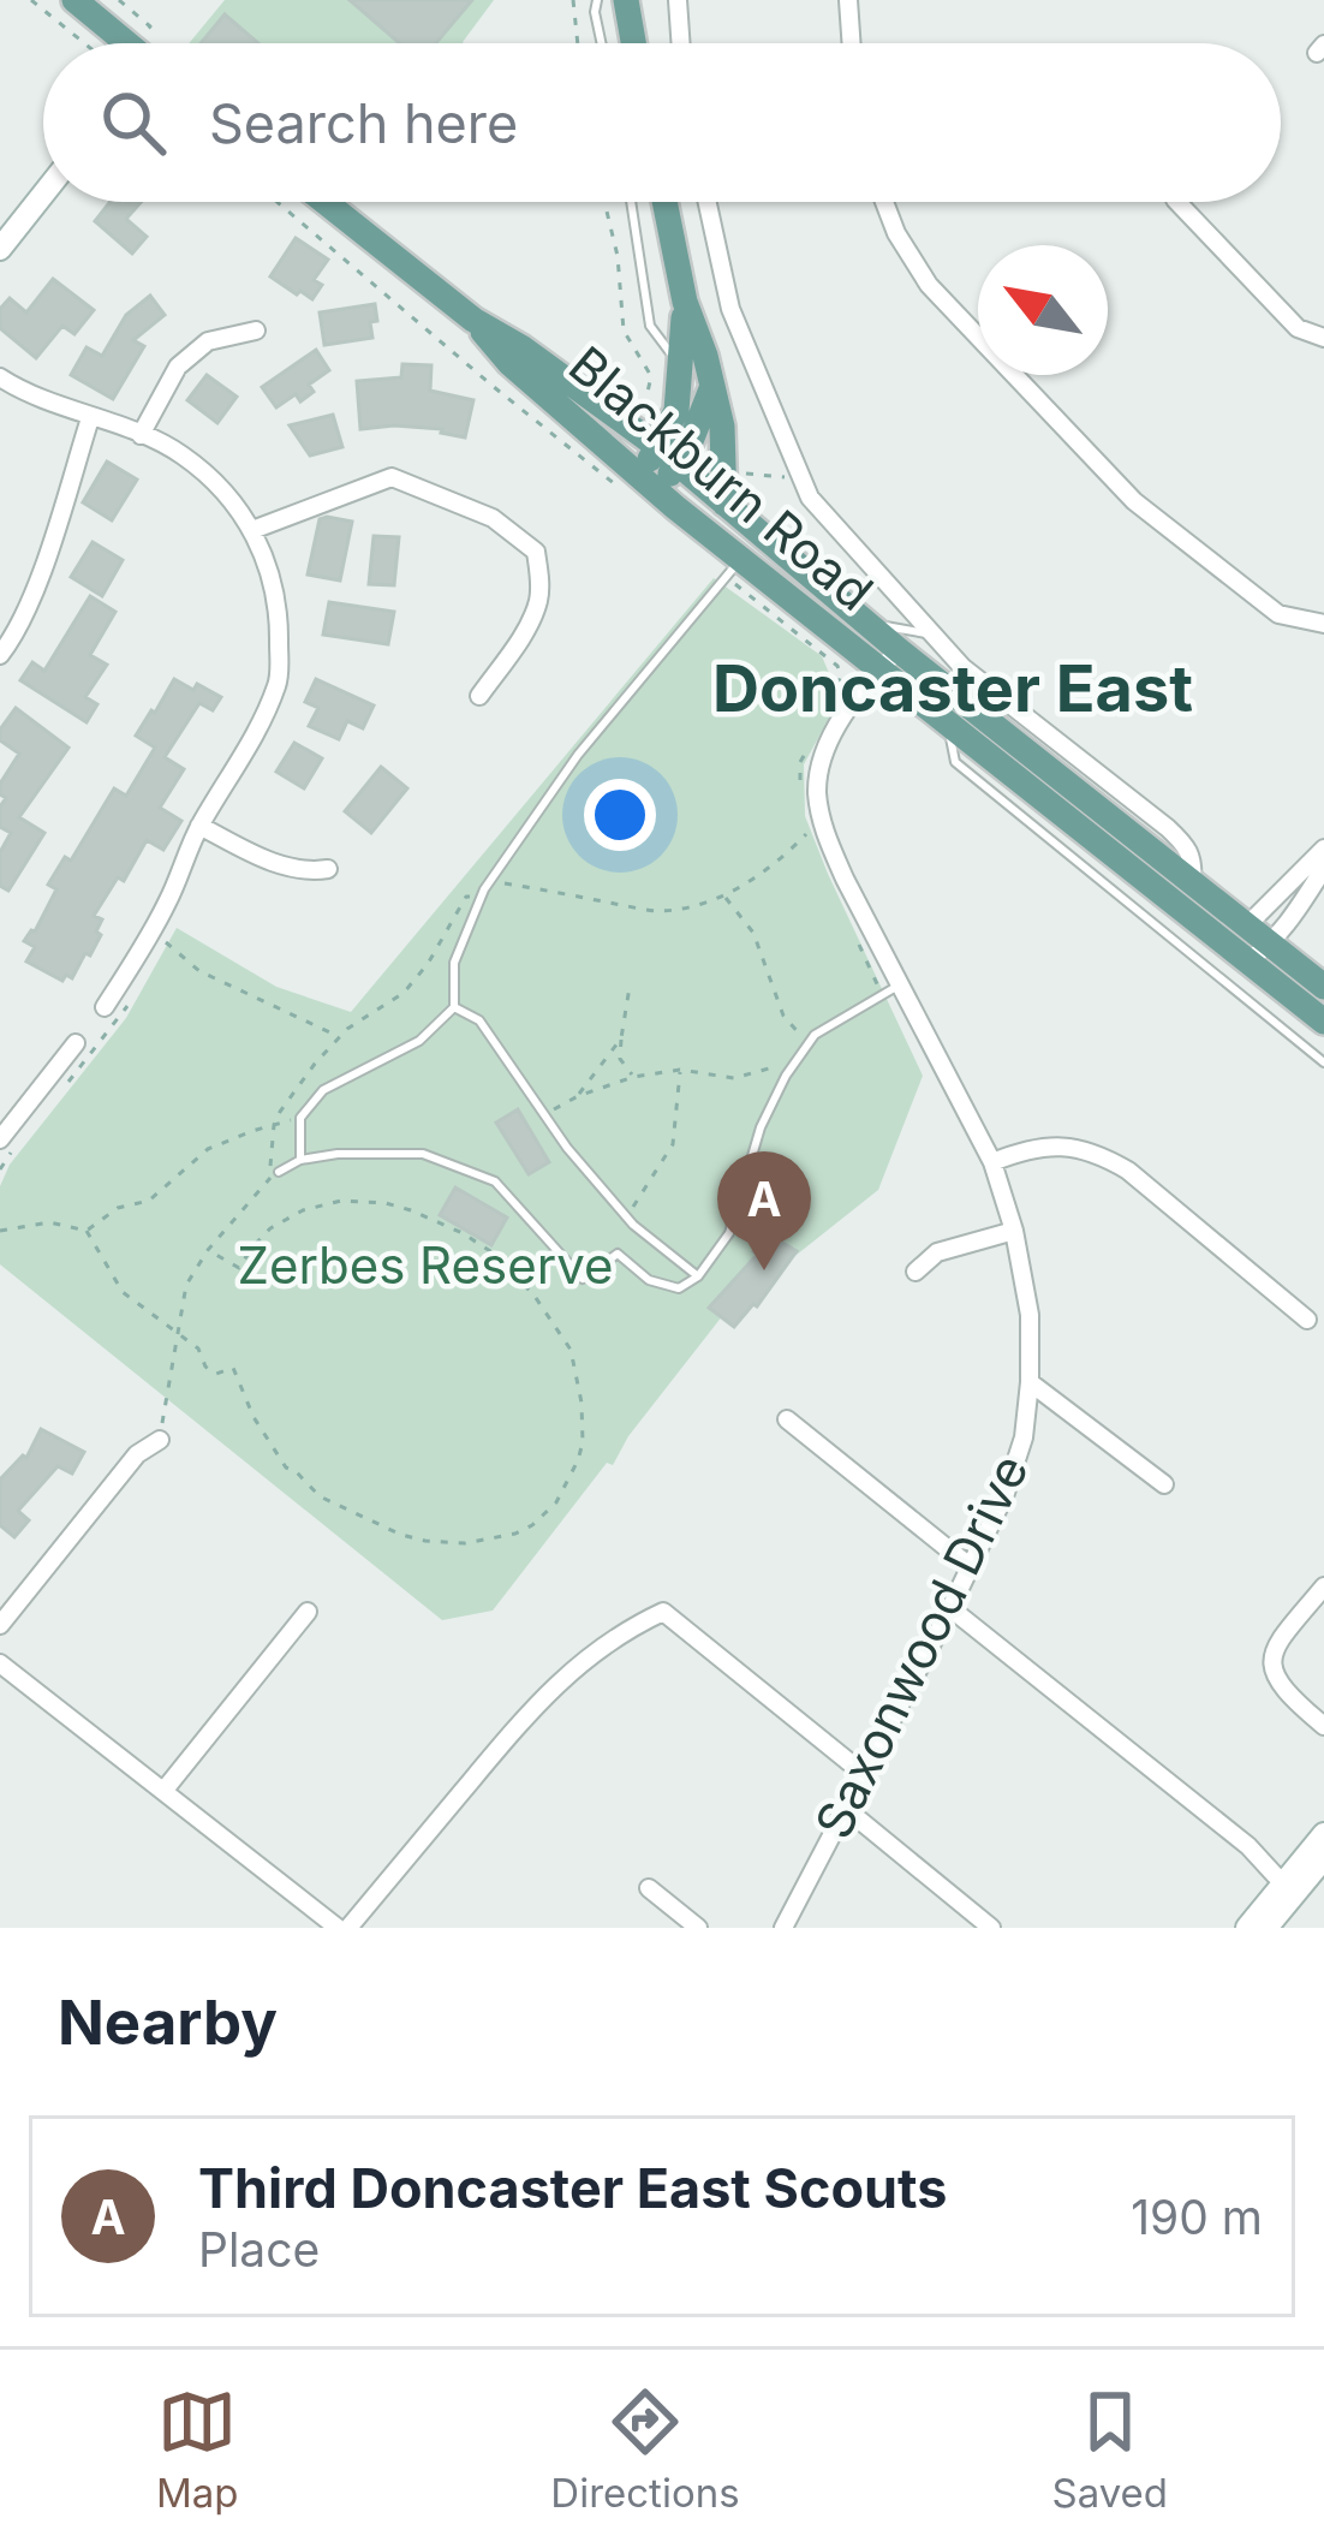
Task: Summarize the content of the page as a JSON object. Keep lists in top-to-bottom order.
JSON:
{
  "streets": {
    "main road": ["Blackburn Road"],
    "street": ["Saxonwood Drive"]
  },
  "crossings": [
    ["Blackburn Road", "Saxonwood Drive"]
  ],
  "districts": ["Doncaster East"],
  "parks": ["Zerbes Reserve"],
  "north": "top left",
  "page": {
    "search": "Search here",
    "pins": "A",
    "heading": "Nearby",
    "list": [
      {
        "mark": "A",
        "name": "Third Doncaster East Scouts",
        "note": "Place",
        "value": "190 m"
      }
    ],
    "nav": ["Map", "Directions", "Saved"]
  }
}
